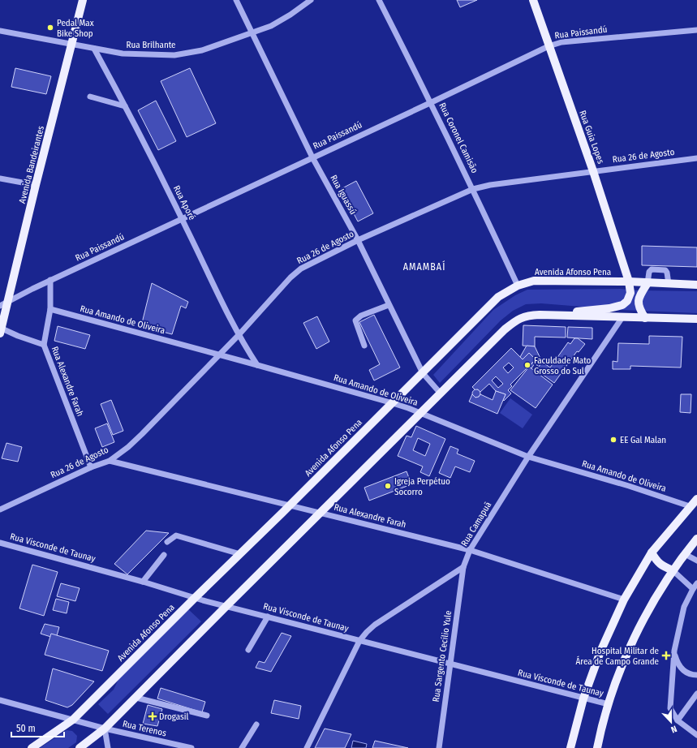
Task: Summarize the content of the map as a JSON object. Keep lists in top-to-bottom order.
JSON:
{
  "streets": {
    "main road": ["Rua Guia Lopes", "Avenida Bandeirantes", "Avenida Afonso Pena"],
    "street": [
      "Rua Paissandú",
      "Rua Brilhante",
      "Rua Coronel Camisão",
      "Rua 26 de Agosto",
      "Rua Iguassú",
      "Rua Aporé",
      "Rua Amando de Oliveira",
      "Rua Alexandre Farah",
      "Rua Camapuã",
      "Rua Visconde de Taunay",
      "Rua Sargento Cecílio Yule",
      "Rua Terenos"
    ]
  },
  "crossings": [
    ["Rua Paissandú", "Rua Guia Lopes"],
    ["Rua Paissandú", "Rua Coronel Camisão"],
    ["Rua Paissandú", "Avenida Bandeirantes"],
    ["Rua Paissandú", "Rua Iguassú"],
    ["Rua Paissandú", "Rua Aporé"],
    ["Rua Paissandú", "Rua Alexandre Farah"],
    ["Rua Brilhante", "Avenida Bandeirantes"],
    ["Rua Brilhante", "Rua Iguassú"],
    ["Rua Brilhante", "Rua Aporé"],
    ["Rua Guia Lopes", "Rua 26 de Agosto"],
    ["Rua Guia Lopes", "Avenida Afonso Pena"],
    ["Rua Coronel Camisão", "Rua 26 de Agosto"],
    ["Rua Coronel Camisão", "Avenida Afonso Pena"],
    ["Rua 26 de Agosto", "Rua Iguassú"],
    ["Rua 26 de Agosto", "Rua Aporé"],
    ["Rua 26 de Agosto", "Rua Amando de Oliveira"],
    ["Rua 26 de Agosto", "Rua Alexandre Farah"],
    ["Rua Iguassú", "Avenida Afonso Pena"],
    ["Rua Aporé", "Rua Amando de Oliveira"],
    ["Avenida Afonso Pena", "Rua Amando de Oliveira"],
    ["Avenida Afonso Pena", "Rua Alexandre Farah"],
    ["Avenida Afonso Pena", "Rua Visconde de Taunay"],
    ["Avenida Afonso Pena", "Rua Terenos"],
    ["Rua Amando de Oliveira", "Rua Alexandre Farah"],
    ["Rua Amando de Oliveira", "Rua Camapuã"],
    ["Rua Alexandre Farah", "Rua Camapuã"],
    ["Rua Camapuã", "Rua Sargento Cecílio Yule"],
    ["Rua Visconde de Taunay", "Rua Sargento Cecílio Yule"]
  ],
  "districts": ["AMAMBAÍ"],
  "places": {
    "other": [
      "Pedal Max Bike Shop",
      "Faculdade Mato Grosso do Sul",
      "EE Gal Malan",
      "Igreja Perpétuo Socorro"
    ],
    "health": ["Hospital Militar de Área de Campo Grande", "Drogasil"]
  },
  "scale_bar": "50 m",
  "north": "bottom"
}
